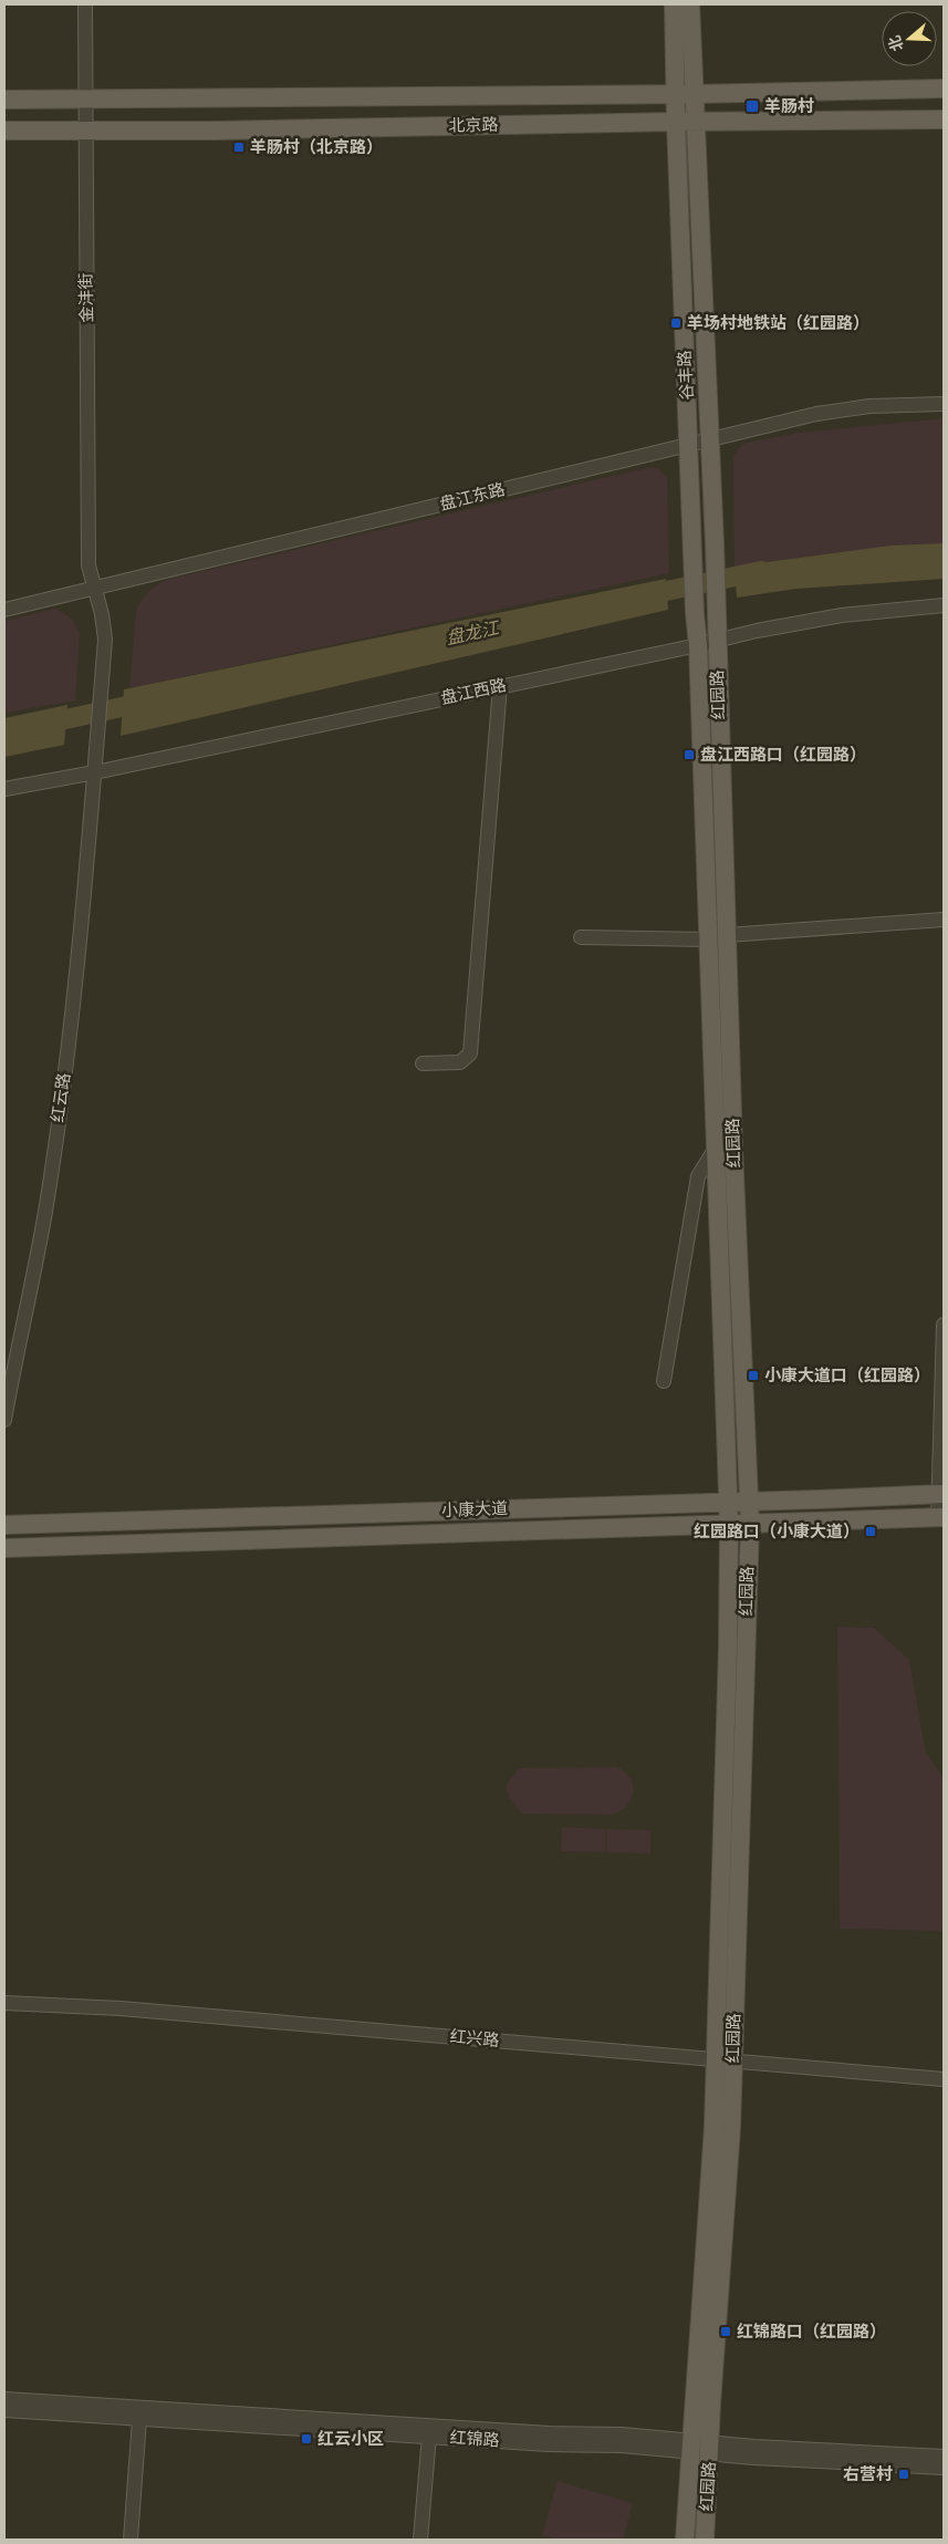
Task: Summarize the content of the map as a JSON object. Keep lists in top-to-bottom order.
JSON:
{
  "streets": {
    "main road": [
      "北京路",
      "谷丰路",
      "红园路",
      "小康大道"
    ],
    "street": [
      "金沣街",
      "盘江东路",
      "盘江西路",
      "红云路",
      "红兴路",
      "红锦路"
    ]
  },
  "crossings": [
    ["北京路", "金沣街"],
    ["北京路", "谷丰路"],
    ["金沣街", "盘江东路"],
    ["金沣街", "红云路"],
    ["谷丰路", "盘江东路"],
    ["谷丰路", "盘江西路"],
    ["谷丰路", "红园路"],
    ["盘江西路", "红园路"],
    ["盘江西路", "红云路"],
    ["红园路", "小康大道"],
    ["红园路", "红兴路"],
    ["红园路", "红锦路"]
  ],
  "water": ["盘龙江"],
  "places": {
    "transit": [
      "羊肠村",
      "羊肠村（北京路）",
      "羊场村地铁站（红园路）",
      "盘江西路口（红园路）",
      "小康大道口（红园路）",
      "红园路口（小康大道）",
      "红锦路口（红园路）",
      "红云小区",
      "右营村"
    ]
  },
  "north": "left"
}
